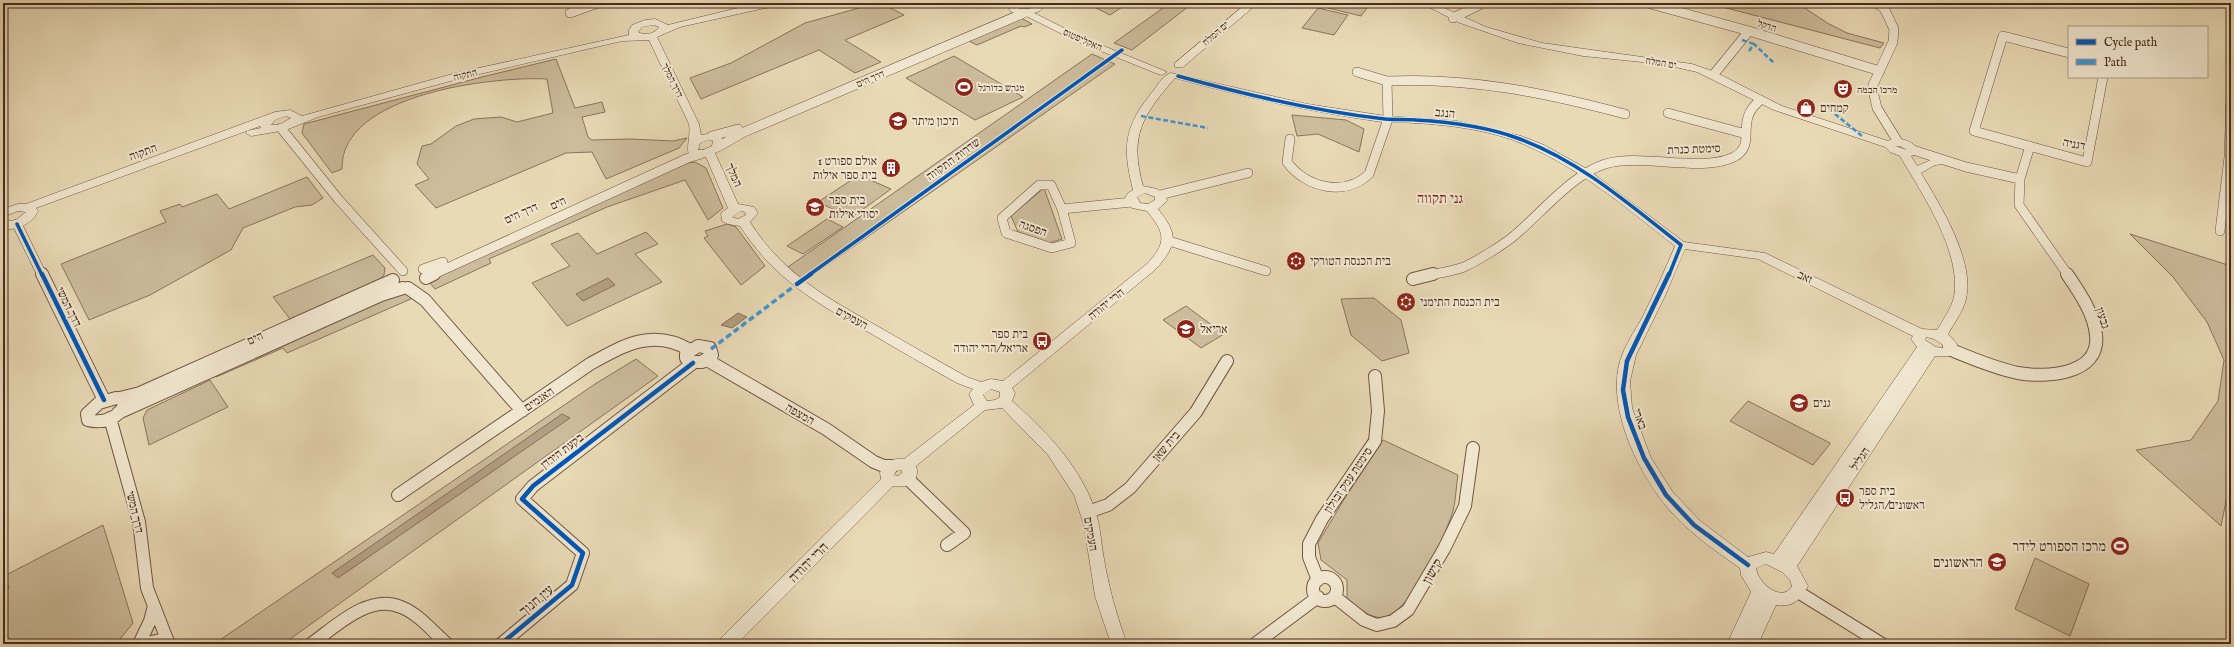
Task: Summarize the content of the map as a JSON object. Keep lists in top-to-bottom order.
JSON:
{
  "streets": {
    "street": [
      "הדקל",
      "ים המלח",
      "האקליפטוס",
      "התקוה",
      "דרך הים",
      "דרך המלך",
      "הנגב",
      "דגניה",
      "סימטת כנרת",
      "המלך",
      "הים",
      "הפסגה",
      "זאב",
      "הרי יהודה",
      "דדך המשי",
      "העמקים",
      "גבעון",
      "האגמים",
      "המצפה",
      "בארי",
      "בית שאן",
      "בקעת הירדן",
      "הגליל",
      "סימטת עמק זבולון",
      "דרך המשי",
      "קישון",
      "עין חנוך"
    ],
    "cycle path": ["שדרות התקווה"]
  },
  "crossings": [
    ["ים המלח", "האקליפטוס"],
    ["ים המלח", "הנגב"],
    ["ים המלח", "סימטת כנרת"],
    ["האקליפטוס", "דרך הים"],
    ["האקליפטוס", "הנגב"],
    ["התקוה", "דרך המלך"],
    ["דרך הים", "המלך"],
    ["דרך הים", "הים"],
    ["הנגב", "סימטת כנרת"],
    ["הנגב", "זאב"],
    ["הנגב", "בארי"],
    ["המלך", "הים"],
    ["המלך", "העמקים"],
    ["הים", "דדך המשי"],
    ["הים", "דרך המשי"],
    ["זאב", "בארי"],
    ["זאב", "הגליל"],
    ["הרי יהודה", "העמקים"],
    ["הרי יהודה", "המצפה"],
    ["העמקים", "בית שאן"],
    ["בקעת הירדן", "עין חנוך"],
    ["סימטת עמק זבולון", "קישון"]
  ],
  "districts": ["גני תקווה"],
  "places": {
    "sports": ["מגרש כדורגל", "מרכז הספורט לידר"],
    "theatre": ["מרכז הבמה"],
    "shop": ["קמחים"],
    "school or university": [
      "תיכון מיתר",
      "בית ספר יסודי אילות",
      "אריאל",
      "גנים",
      "הראשונים"
    ],
    "building": ["אולם ספורט 1 בית ספר אילות"],
    "synagogue": ["בית הכנסת הטורקי", "בית הכנסת התימני"],
    "bus stop": ["בית ספר אריאל/הרי יהודה", "בית ספר ראשונים/הגליל"]
  },
  "legend": ["Cycle path", "Path"]
}
